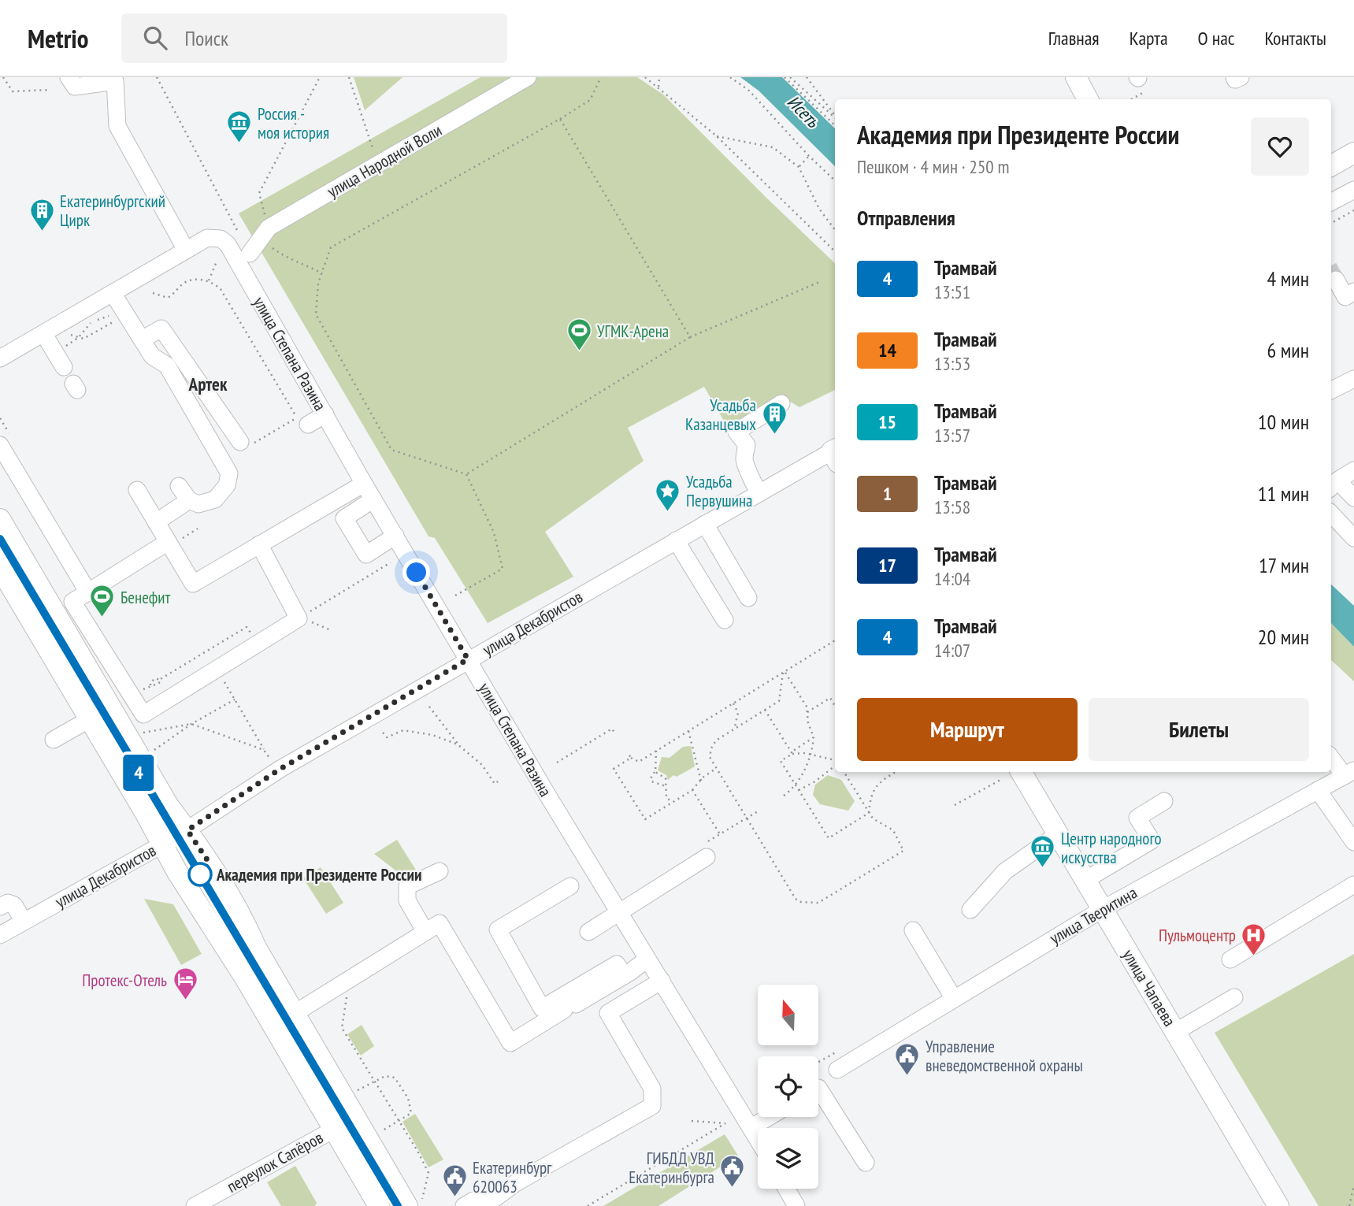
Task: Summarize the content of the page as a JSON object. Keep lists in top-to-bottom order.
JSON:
{
  "streets": {
    "main road": ["улица Чапаева"],
    "street": [
      "улица Народной Воли",
      "улица Степана Разина",
      "улица Декабристов",
      "улица Тверитина",
      "переулок Сапёров"
    ]
  },
  "crossings": [
    ["улица Народной Воли", "улица Степана Разина"],
    ["улица Степана Разина", "улица Декабристов"],
    ["улица Тверитина", "улица Чапаева"]
  ],
  "districts": ["Артек"],
  "water": ["Исеть"],
  "places": {
    "museum": ["Россия - моя история", "Центр народного искусства"],
    "building": ["Екатеринбургский Цирк", "Усадьба Казанцевых"],
    "sports": ["УГМК-Арена", "Бенефит"],
    "place": ["Усадьба Первушина"],
    "other": ["Академия при Президенте России"],
    "hospital": ["Пульмоцентр"],
    "hotel": ["Протекс-Отель"],
    "public building": ["Управление вневедомственной охраны", "ГИБДД УВД Екатеринбурга", "Екатеринбург 620063"]
  },
  "lines": ["tram line 4"],
  "north": "top",
  "page": {
    "header": "Metrio",
    "search": "Поиск",
    "nav": [
      "Главная",
      "Карта",
      "О нас",
      "Контакты"
    ],
    "on_map": "4",
    "heading": [
      ["Академия при Президенте России", "Пешком · 4 мин · 250 m"],
      "Отправления"
    ],
    "list": [
      {
        "mark": "4",
        "name": "Трамвай",
        "note": "13:51",
        "value": "4 мин"
      },
      {
        "mark": "14",
        "name": "Трамвай",
        "note": "13:53",
        "value": "6 мин"
      },
      {
        "mark": "15",
        "name": "Трамвай",
        "note": "13:57",
        "value": "10 мин"
      },
      {
        "mark": "1",
        "name": "Трамвай",
        "note": "13:58",
        "value": "11 мин"
      },
      {
        "mark": "17",
        "name": "Трамвай",
        "note": "14:04",
        "value": "17 мин"
      },
      {
        "mark": "4",
        "name": "Трамвай",
        "note": "14:07",
        "value": "20 мин"
      }
    ],
    "buttons": ["Маршрут", "Билеты"]
  }
}
